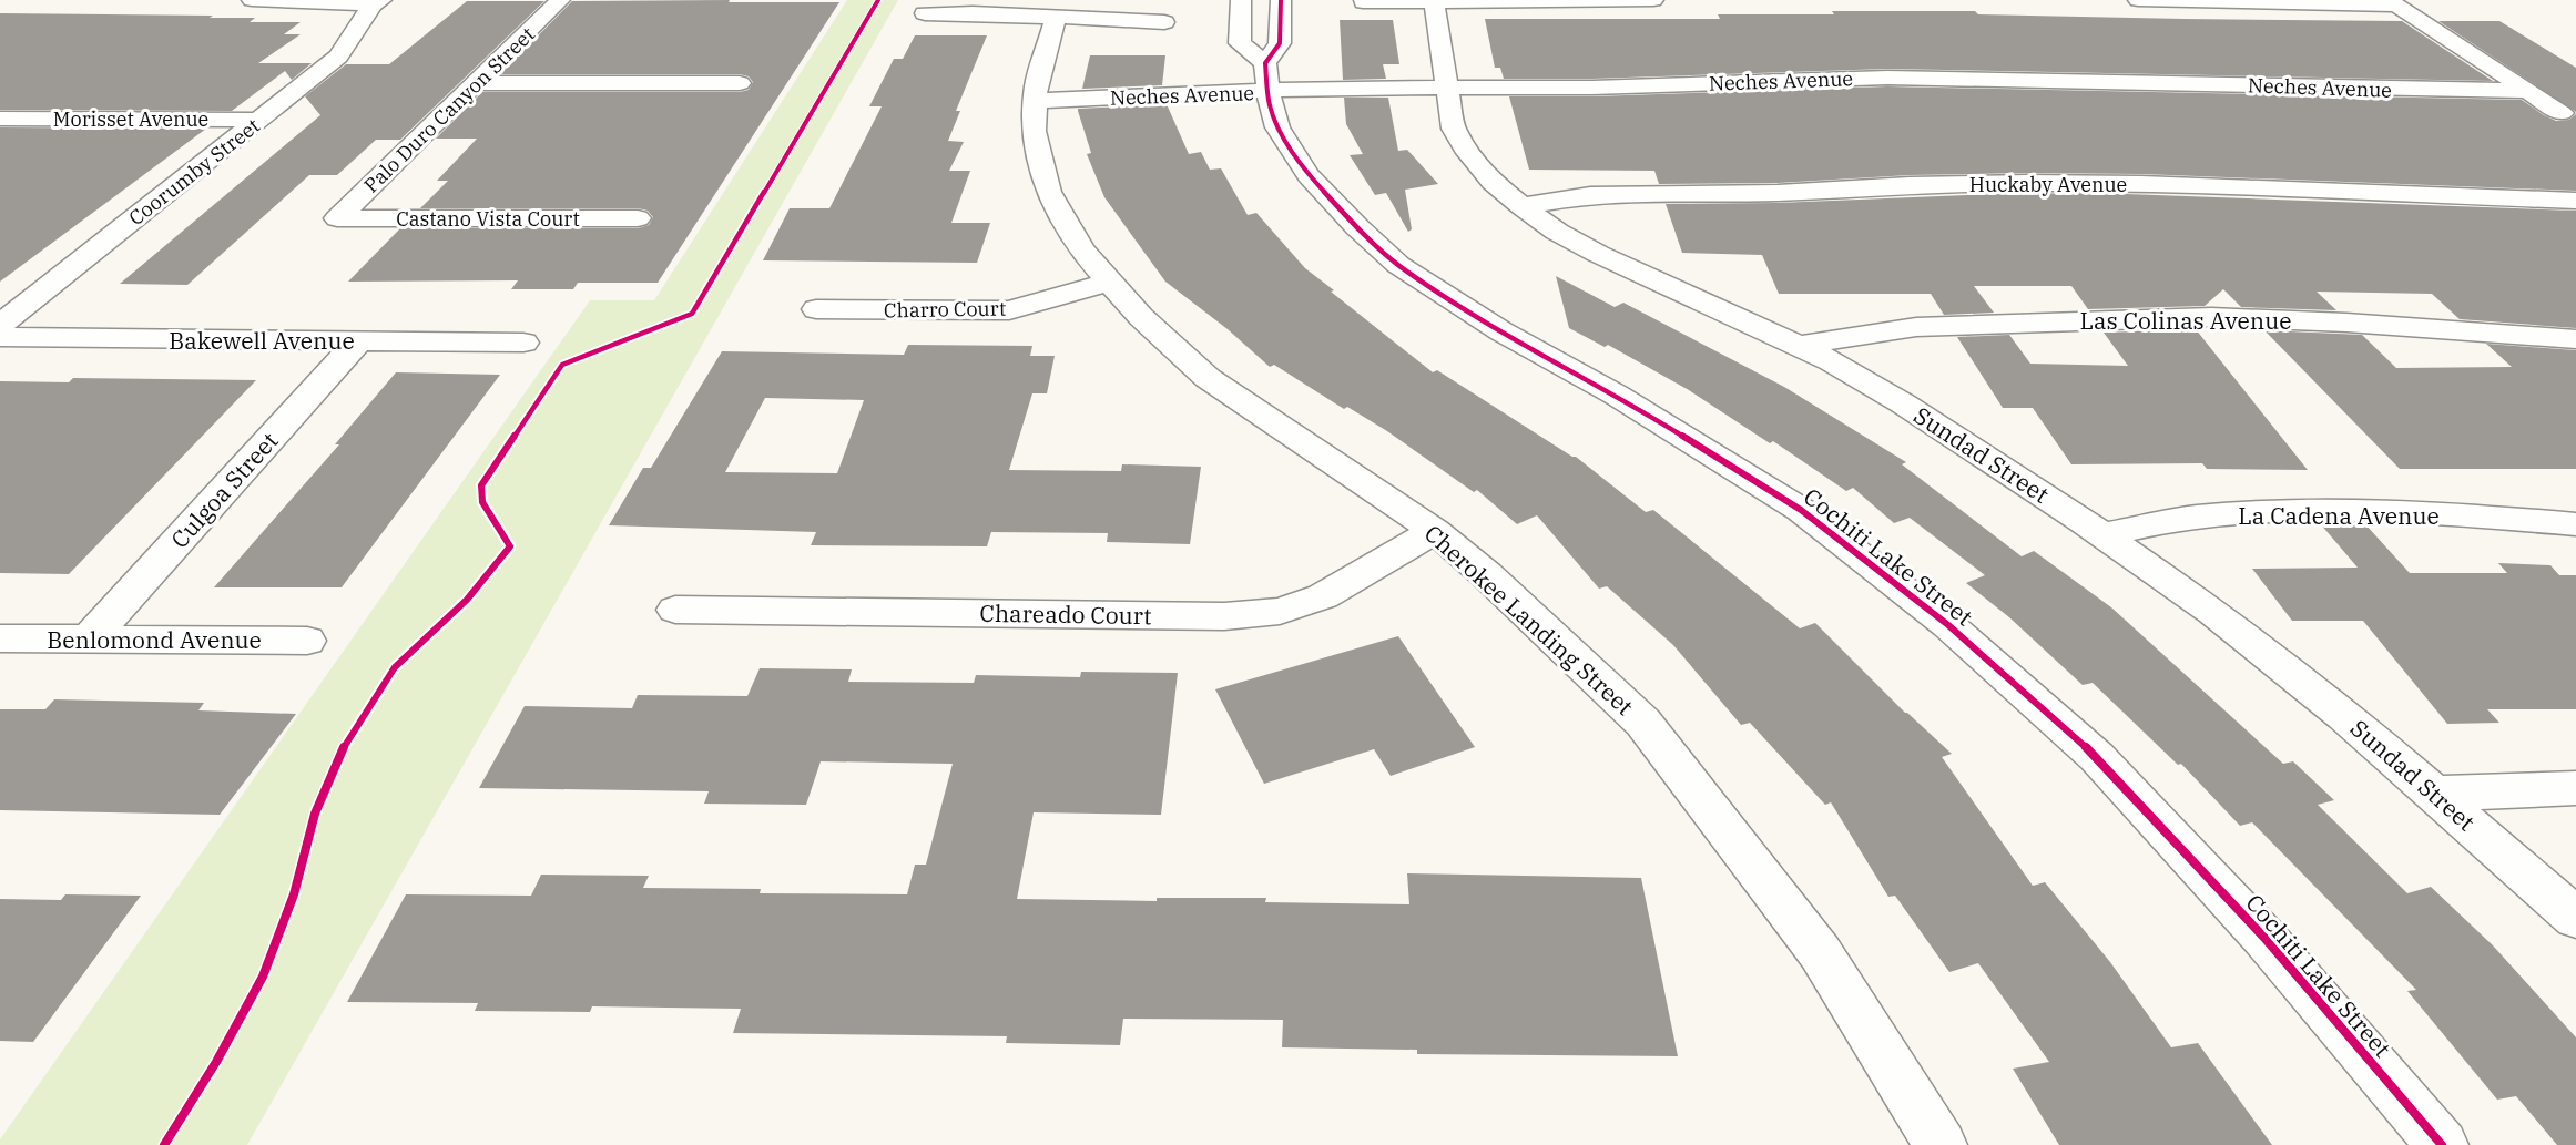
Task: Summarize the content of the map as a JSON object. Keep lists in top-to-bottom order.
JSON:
{
  "streets": {
    "street": [
      "Neches Avenue",
      "Palo Duro Canyon Street",
      "Morisset Avenue",
      "Coorumby Street",
      "Huckaby Avenue",
      "Castano Vista Court",
      "Charro Court",
      "Las Colinas Avenue",
      "Bakewell Avenue",
      "Sundad Street",
      "Culgoa Street",
      "La Cadena Avenue",
      "Cochiti Lake Street",
      "Chareado Court",
      "Cherokee Landing Street",
      "Benlomond Avenue"
    ]
  },
  "crossings": [
    ["Neches Avenue", "Sundad Street"],
    ["Neches Avenue", "Cochiti Lake Street"],
    ["Neches Avenue", "Cherokee Landing Street"],
    ["Palo Duro Canyon Street", "Castano Vista Court"],
    ["Morisset Avenue", "Coorumby Street"],
    ["Huckaby Avenue", "Sundad Street"],
    ["Charro Court", "Cherokee Landing Street"],
    ["Las Colinas Avenue", "Sundad Street"],
    ["Bakewell Avenue", "Culgoa Street"],
    ["Sundad Street", "La Cadena Avenue"],
    ["Culgoa Street", "Benlomond Avenue"],
    ["Chareado Court", "Cherokee Landing Street"]
  ]
}
